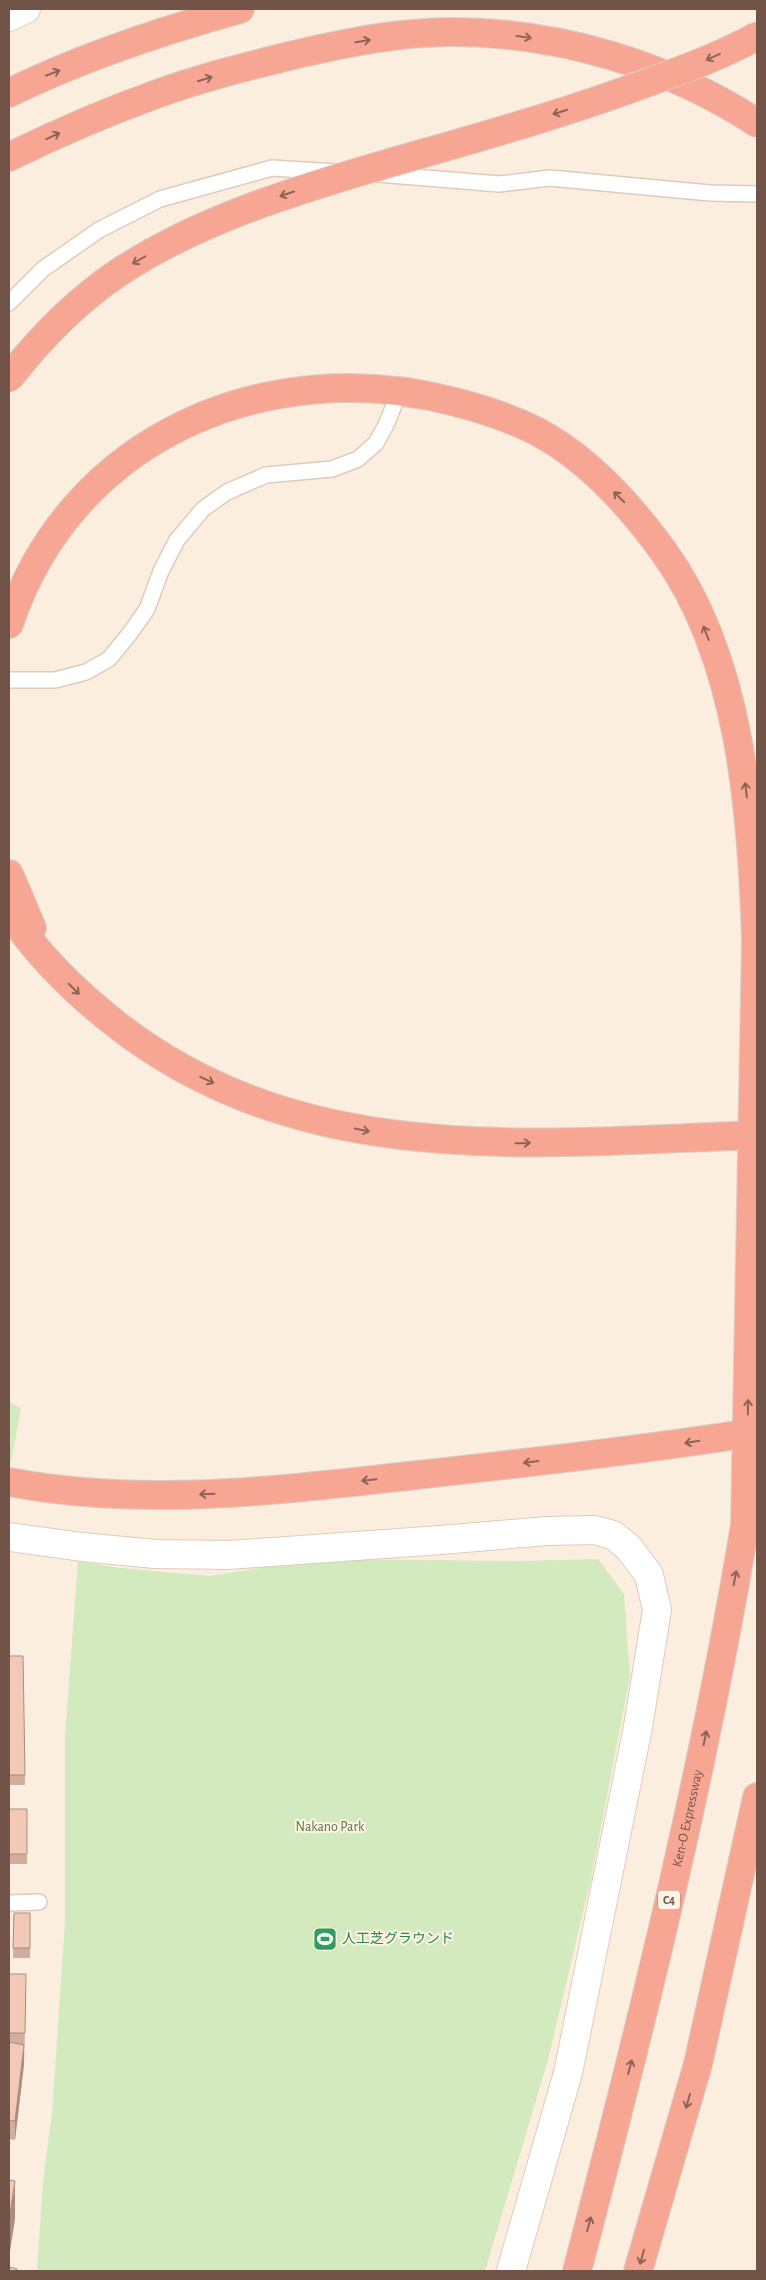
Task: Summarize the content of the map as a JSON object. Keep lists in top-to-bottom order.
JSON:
{
  "streets": {
    "highway": ["Ken-O Expressway", "C4"]
  },
  "parks": ["Nakano Park"],
  "places": {
    "sports": ["人工芝グラウンド"]
  }
}
